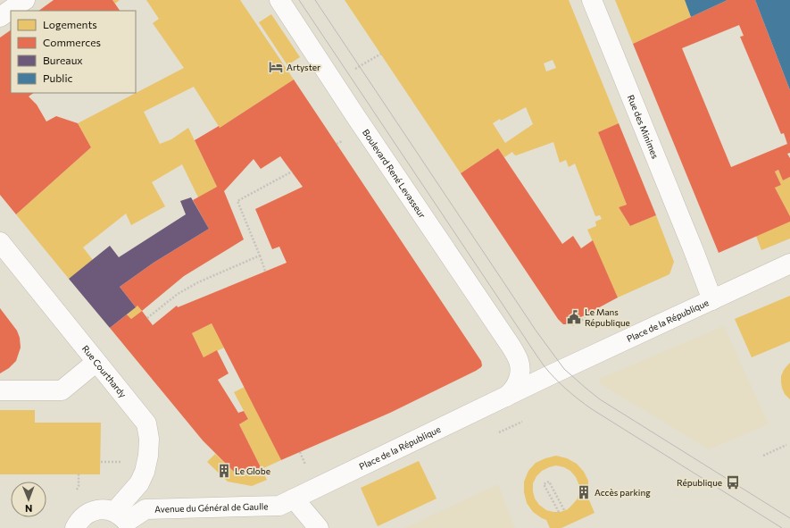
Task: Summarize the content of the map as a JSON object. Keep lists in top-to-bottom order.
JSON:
{
  "streets": {
    "street": [
      "Rue des Minimes",
      "Boulevard René Levasseur",
      "Place de la République",
      "Rue Courthardy",
      "Avenue du Général de Gaulle"
    ]
  },
  "crossings": [
    ["Rue des Minimes", "Place de la République"],
    ["Boulevard René Levasseur", "Place de la République"],
    ["Place de la République", "Avenue du Général de Gaulle"],
    ["Rue Courthardy", "Avenue du Général de Gaulle"]
  ],
  "places": {
    "hotel": ["Artyster"],
    "public building": ["Le Mans République"],
    "building": ["Le Globe", "Accès parking"],
    "bus stop": ["République"]
  },
  "legend": [
    "Logements",
    "Commerces",
    "Bureaux",
    "Public"
  ],
  "north": "bottom"
}
